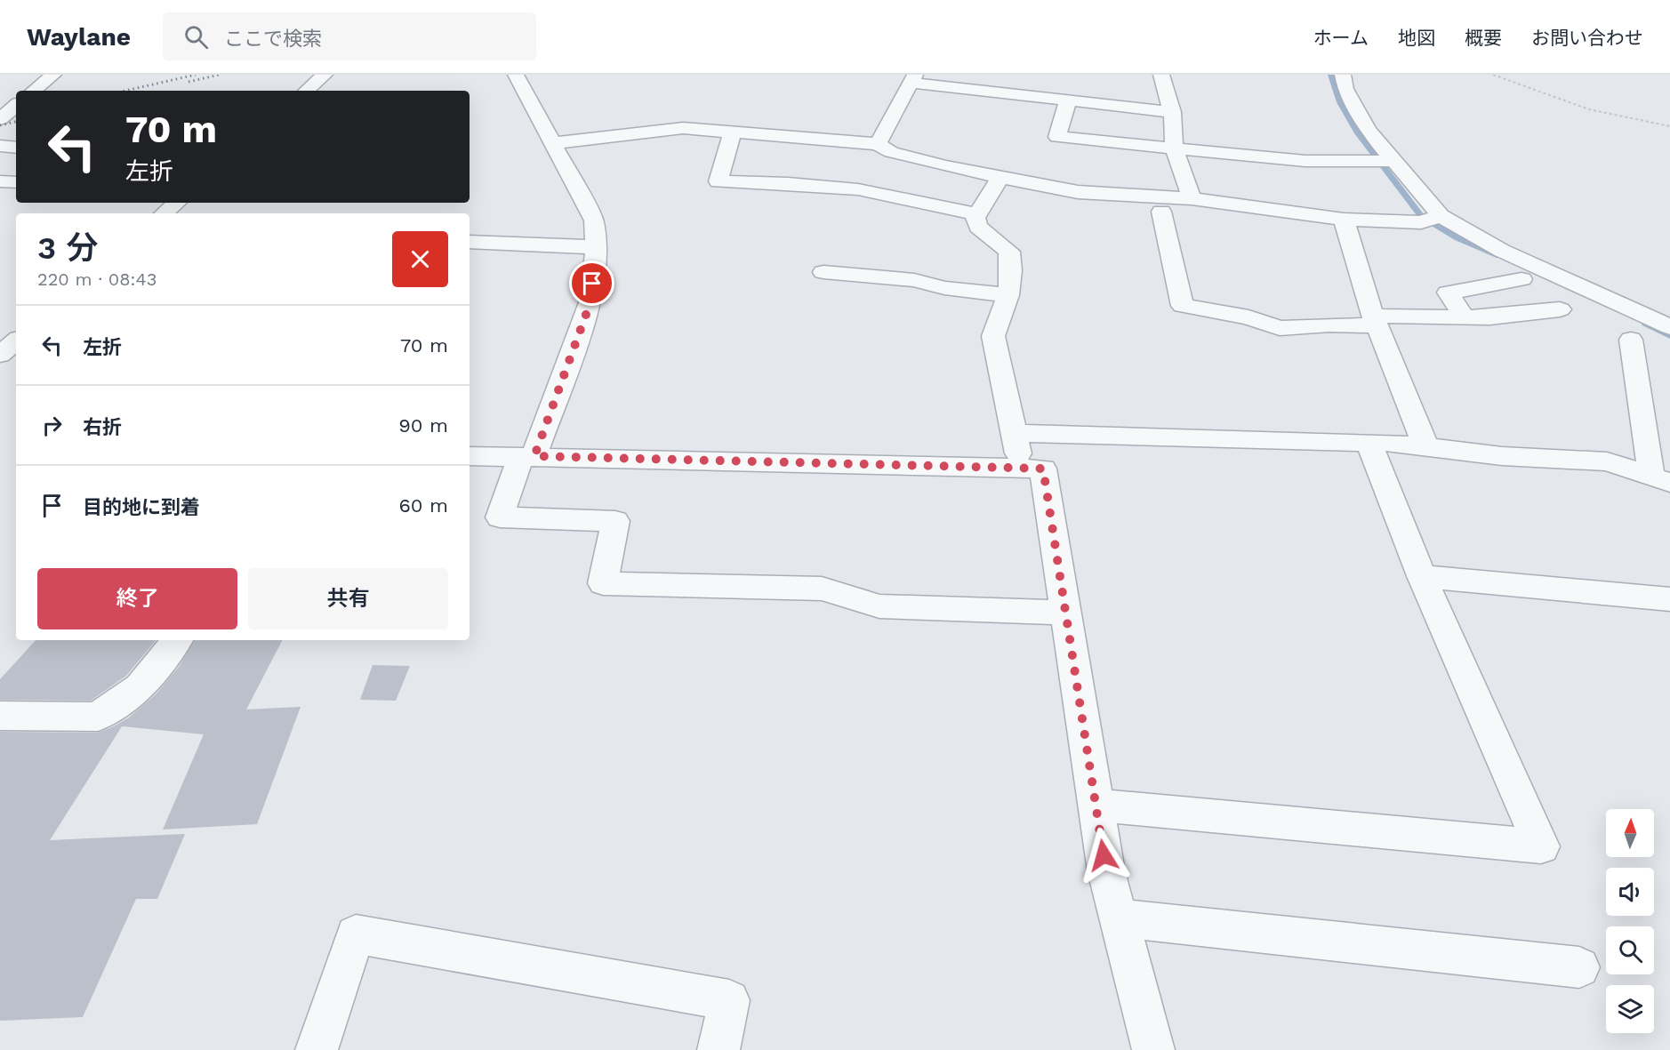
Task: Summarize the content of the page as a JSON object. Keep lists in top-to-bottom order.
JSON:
{
  "north": "top",
  "page": {
    "header": "Waylane",
    "search": "ここで検索",
    "nav": [
      "ホーム",
      "地図",
      "概要",
      "お問い合わせ"
    ],
    "turn": ["70 m", "左折"],
    "heading": ["3 分", "220 m · 08:43"],
    "list": [
      {
        "name": "左折",
        "value": "70 m"
      },
      {
        "name": "右折",
        "value": "90 m"
      },
      {
        "name": "目的地に到着",
        "value": "60 m"
      }
    ],
    "buttons": ["終了", "共有"]
  }
}
